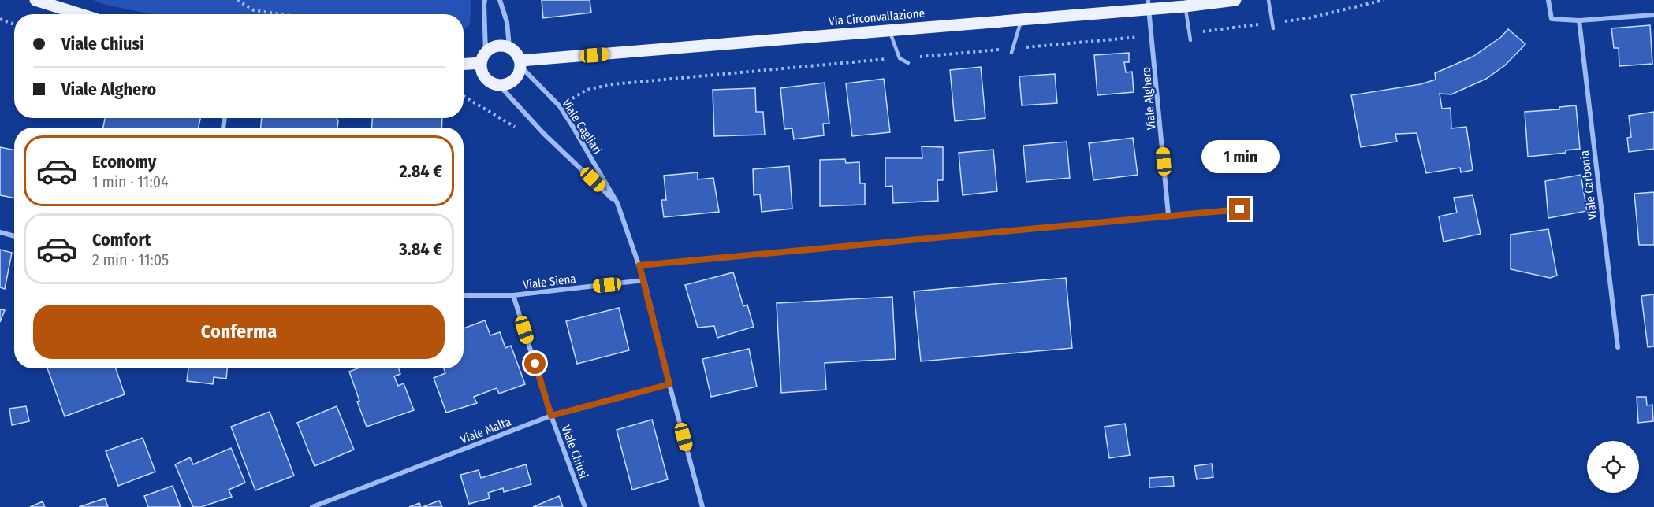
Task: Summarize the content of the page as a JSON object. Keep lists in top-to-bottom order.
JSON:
{
  "streets": {
    "main road": ["Via Circonvallazione"],
    "street": [
      "Viale Alghero",
      "Viale Cagliari",
      "Viale Carbonia",
      "Viale Siena",
      "Viale Malta",
      "Viale Chiusi"
    ]
  },
  "crossings": [
    ["Via Circonvallazione", "Viale Alghero"],
    ["Via Circonvallazione", "Viale Cagliari"],
    ["Viale Cagliari", "Viale Siena"],
    ["Viale Cagliari", "Viale Malta"],
    ["Viale Siena", "Viale Chiusi"],
    ["Viale Malta", "Viale Chiusi"]
  ],
  "page": {
    "banner": ["Viale Chiusi", "Viale Alghero"],
    "list": [
      {
        "name": "Economy",
        "note": "1 min · 11:04",
        "value": "2.84 €"
      },
      {
        "name": "Comfort",
        "note": "2 min · 11:05",
        "value": "3.84 €"
      }
    ],
    "bubble": "1 min",
    "buttons": "Conferma"
  }
}
